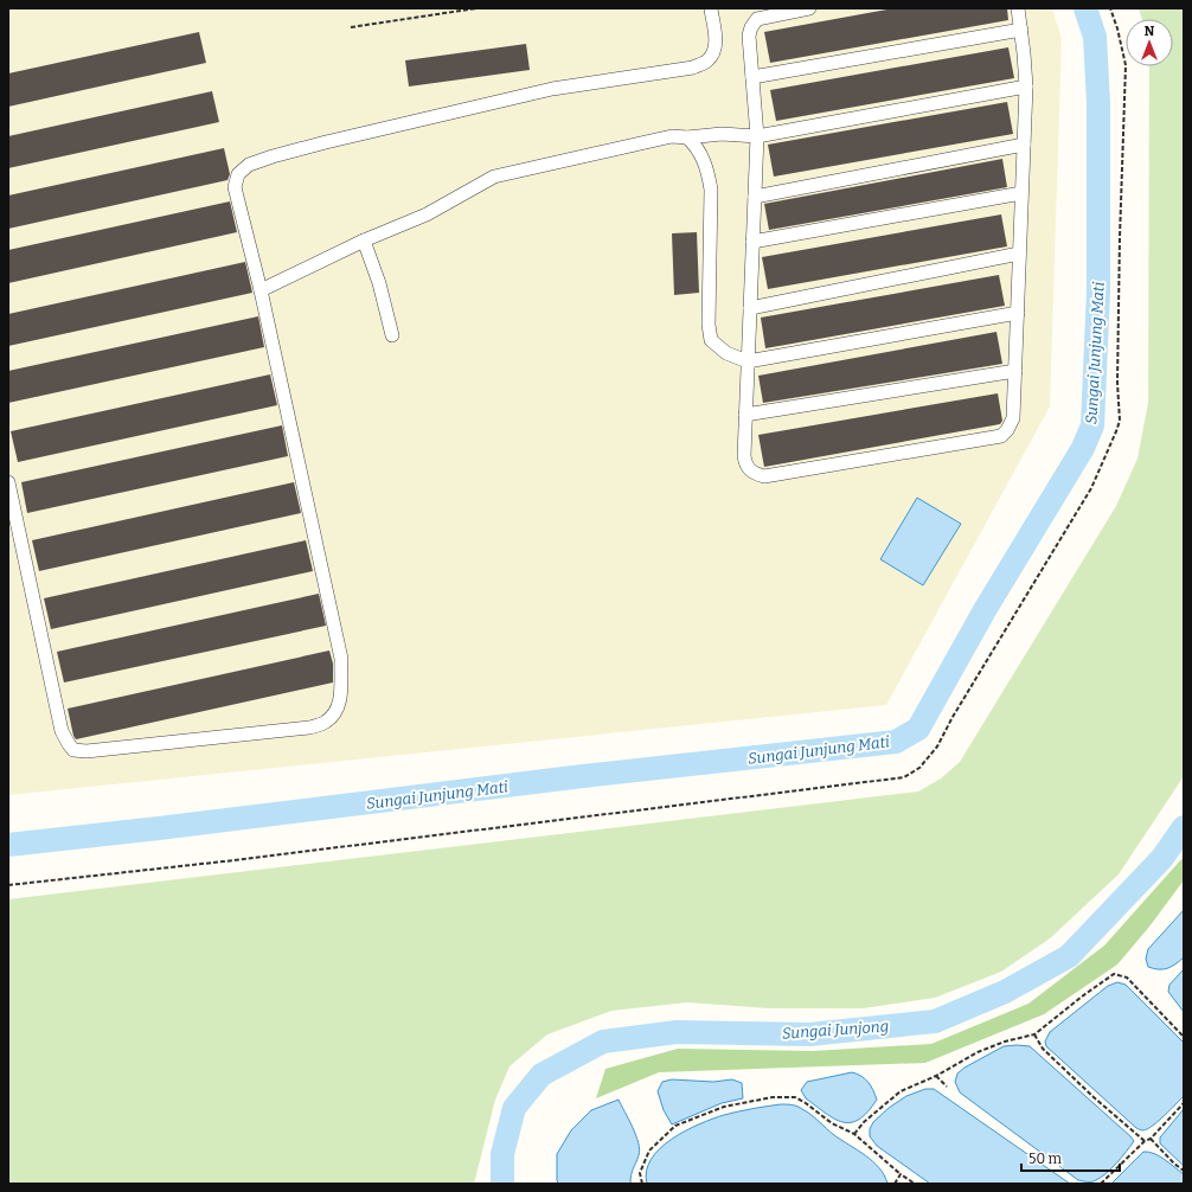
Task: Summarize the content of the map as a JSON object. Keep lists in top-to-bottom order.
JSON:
{
  "water": ["Sungai Junjung Mati", "Sungai Junjong"],
  "scale_bar": "50 m",
  "north": "top"
}
